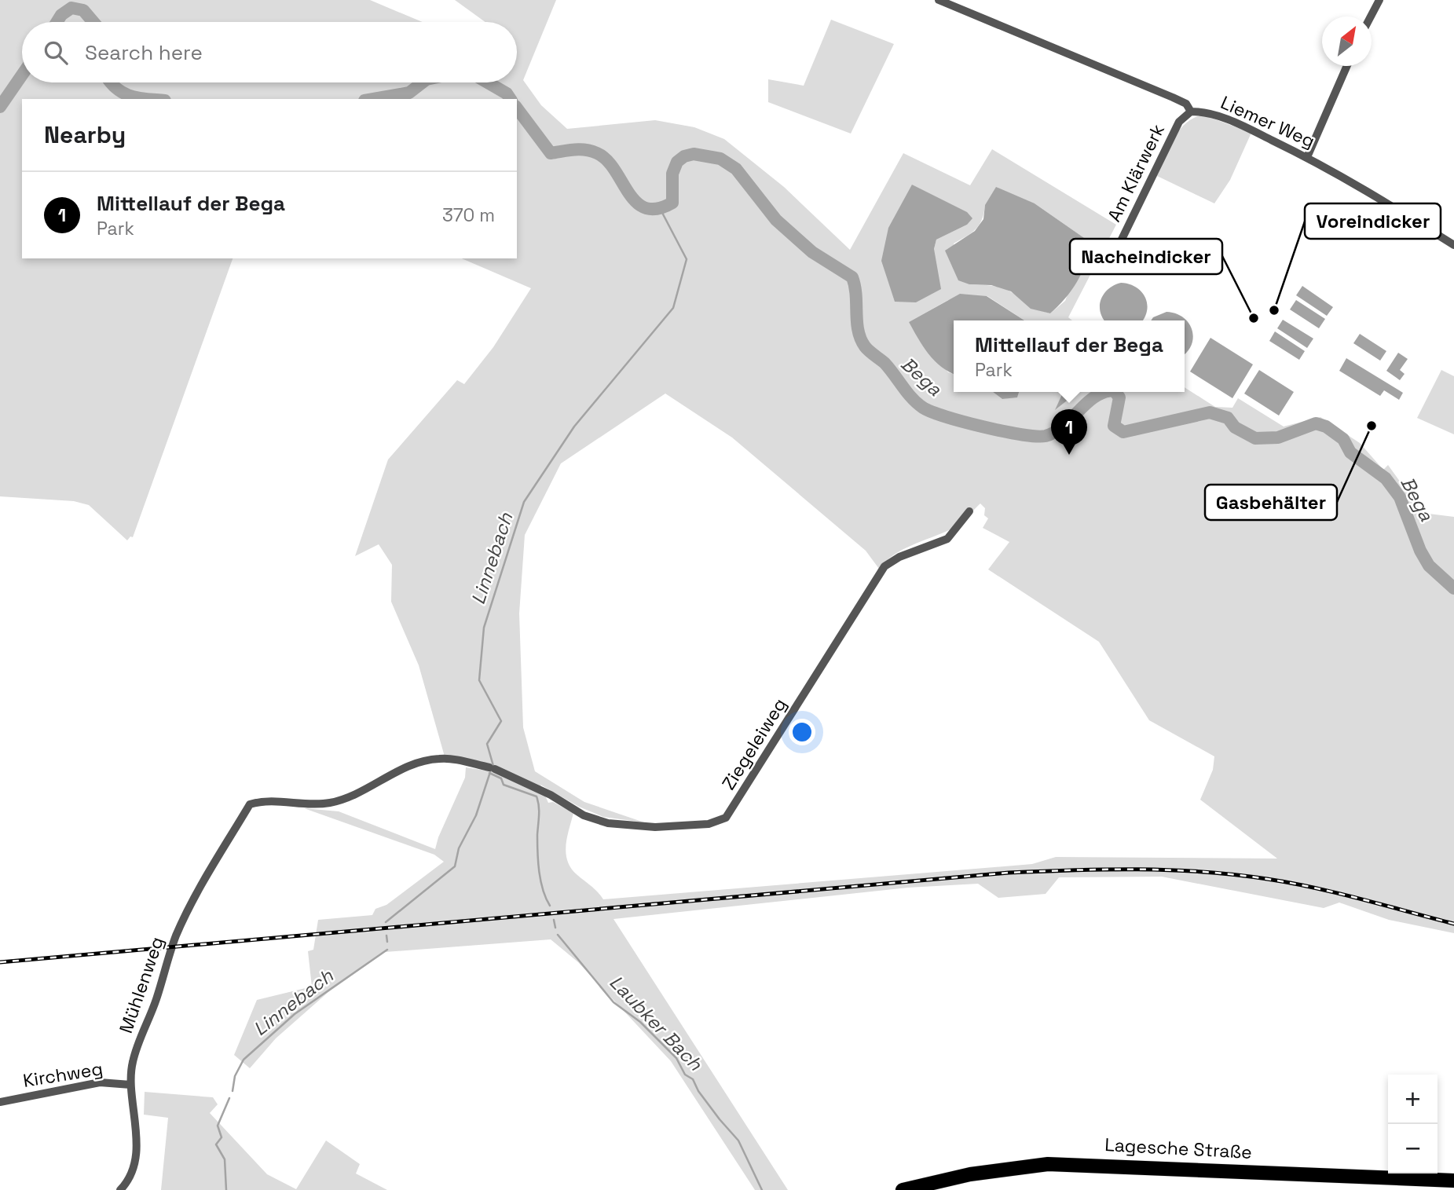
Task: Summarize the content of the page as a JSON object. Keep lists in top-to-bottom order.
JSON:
{
  "streets": {
    "main road": ["Lagesche Straße"],
    "street": [
      "Liemer Weg",
      "Am Klärwerk",
      "Ziegeleiweg",
      "Mühlenweg",
      "Kirchweg"
    ]
  },
  "crossings": [
    ["Liemer Weg", "Am Klärwerk"],
    ["Ziegeleiweg", "Mühlenweg"],
    ["Mühlenweg", "Kirchweg"]
  ],
  "water": ["Bega", "Linnebach", "Laubker Bach"],
  "places": ["Voreindicker", "Nacheindicker", "Gasbehälter"],
  "north": "top right",
  "page": {
    "search": "Search here",
    "heading": "Nearby",
    "list": [
      {
        "mark": "1",
        "name": "Mittellauf der Bega",
        "note": "Park",
        "value": "370 m"
      }
    ],
    "popup": ["Mittellauf der Bega", "Park"],
    "pins": "1",
    "map_buttons": ["+", "−"]
  }
}
